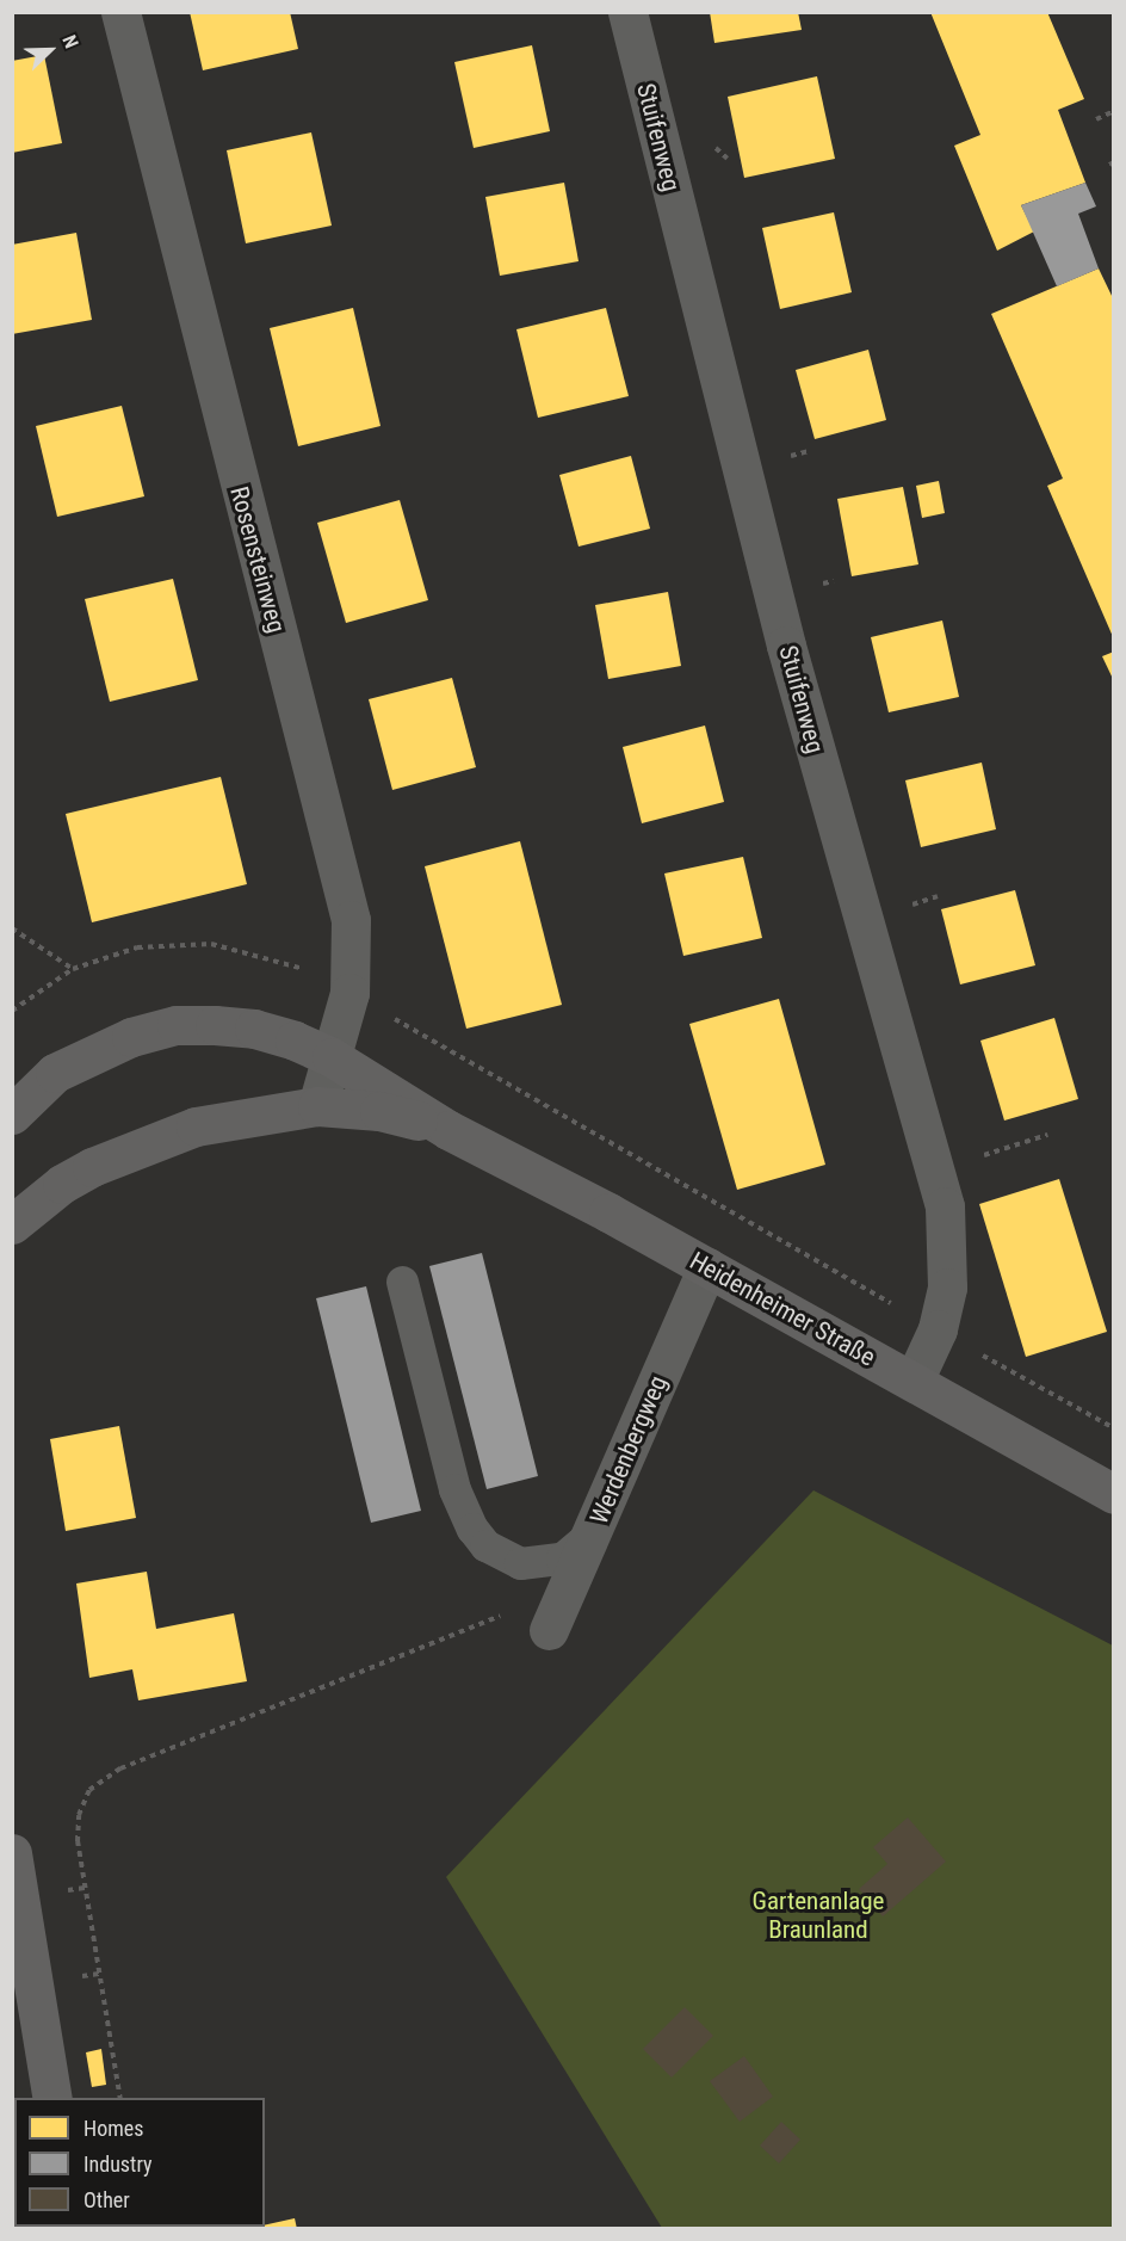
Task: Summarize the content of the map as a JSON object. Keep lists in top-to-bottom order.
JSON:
{
  "streets": {
    "main road": ["Heidenheimer Straße"],
    "street": ["Stuifenweg", "Rosensteinweg", "Werdenbergweg"]
  },
  "crossings": [
    ["Stuifenweg", "Heidenheimer Straße"],
    ["Rosensteinweg", "Heidenheimer Straße"],
    ["Heidenheimer Straße", "Werdenbergweg"]
  ],
  "parks": ["Gartenanlage Braunland"],
  "legend": ["Homes", "Industry", "Other"],
  "north": "top right"
}
